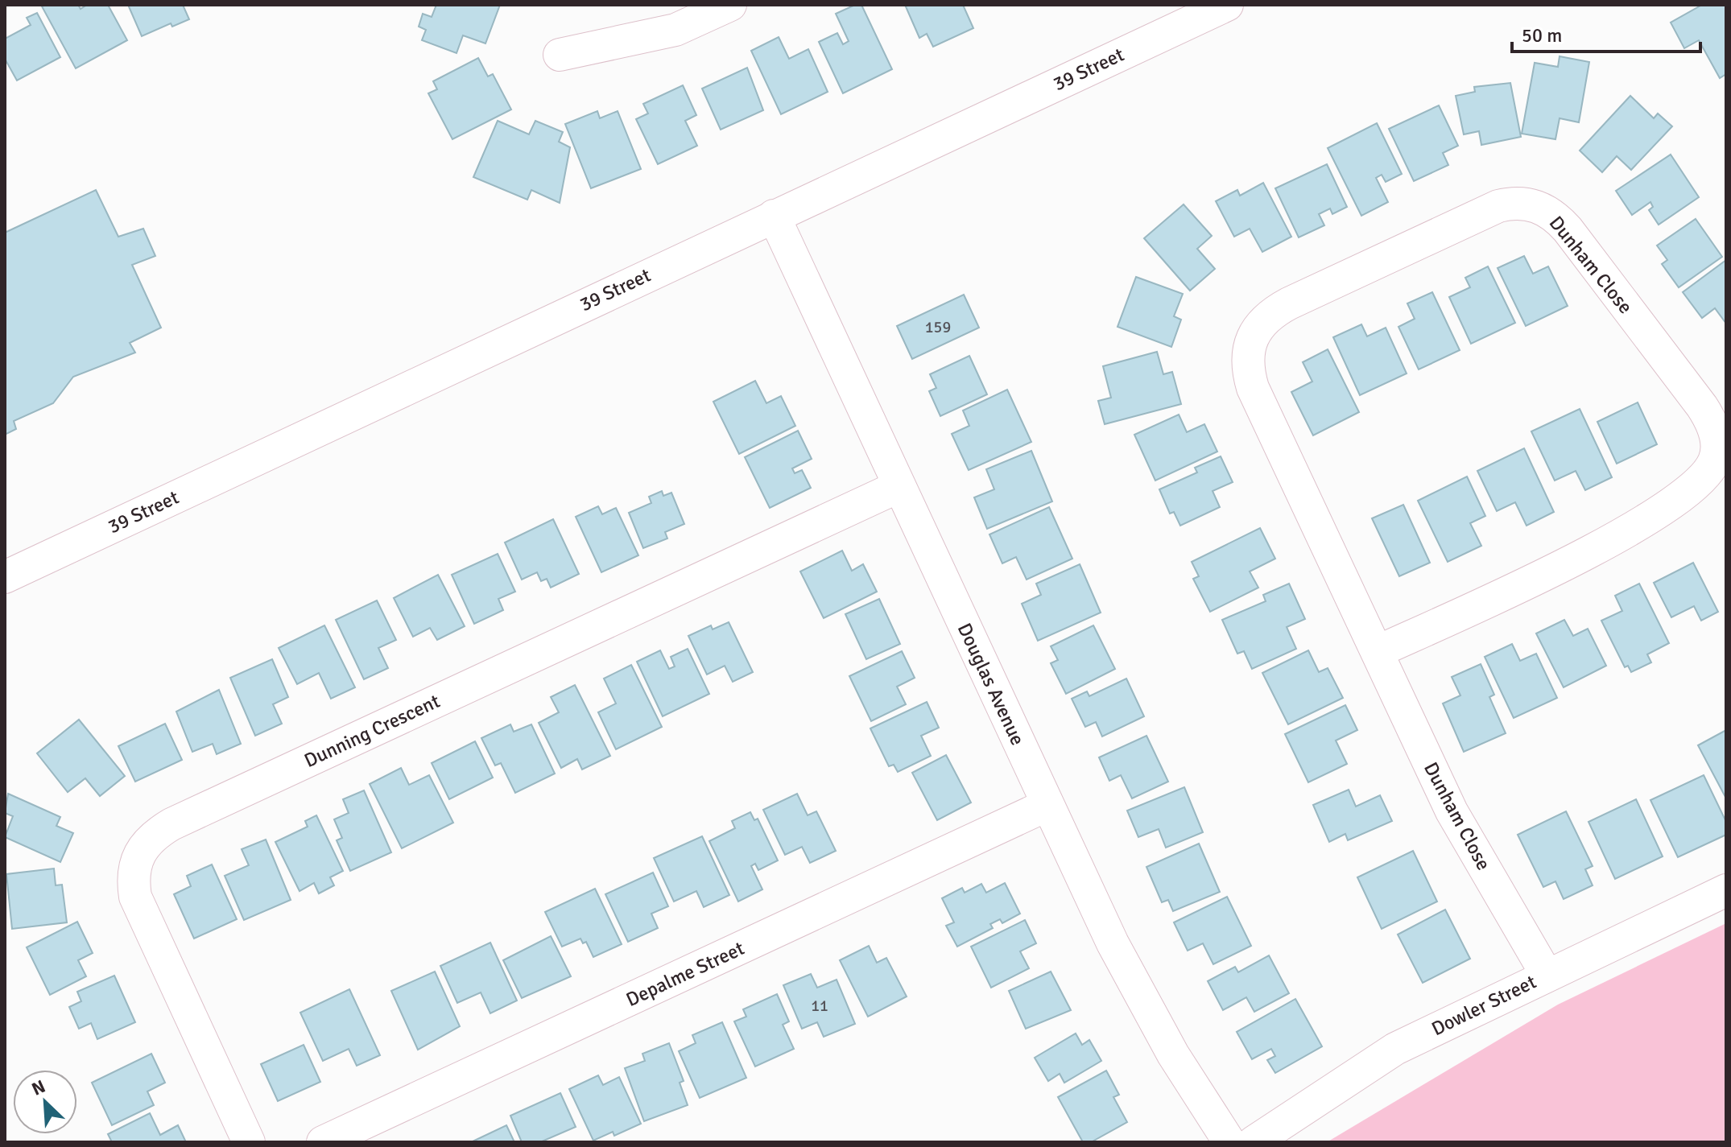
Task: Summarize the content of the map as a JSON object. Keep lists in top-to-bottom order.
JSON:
{
  "streets": {
    "street": [
      "39 Street",
      "Dunham Close",
      "Douglas Avenue",
      "Dunning Crescent",
      "Depalme Street",
      "Dowler Street"
    ]
  },
  "crossings": [
    ["39 Street", "Douglas Avenue"],
    ["Dunham Close", "Dowler Street"],
    ["Douglas Avenue", "Dunning Crescent"],
    ["Douglas Avenue", "Depalme Street"]
  ],
  "house_numbers": ["159", "11"],
  "scale_bar": "50 m",
  "north": "top left"
}
